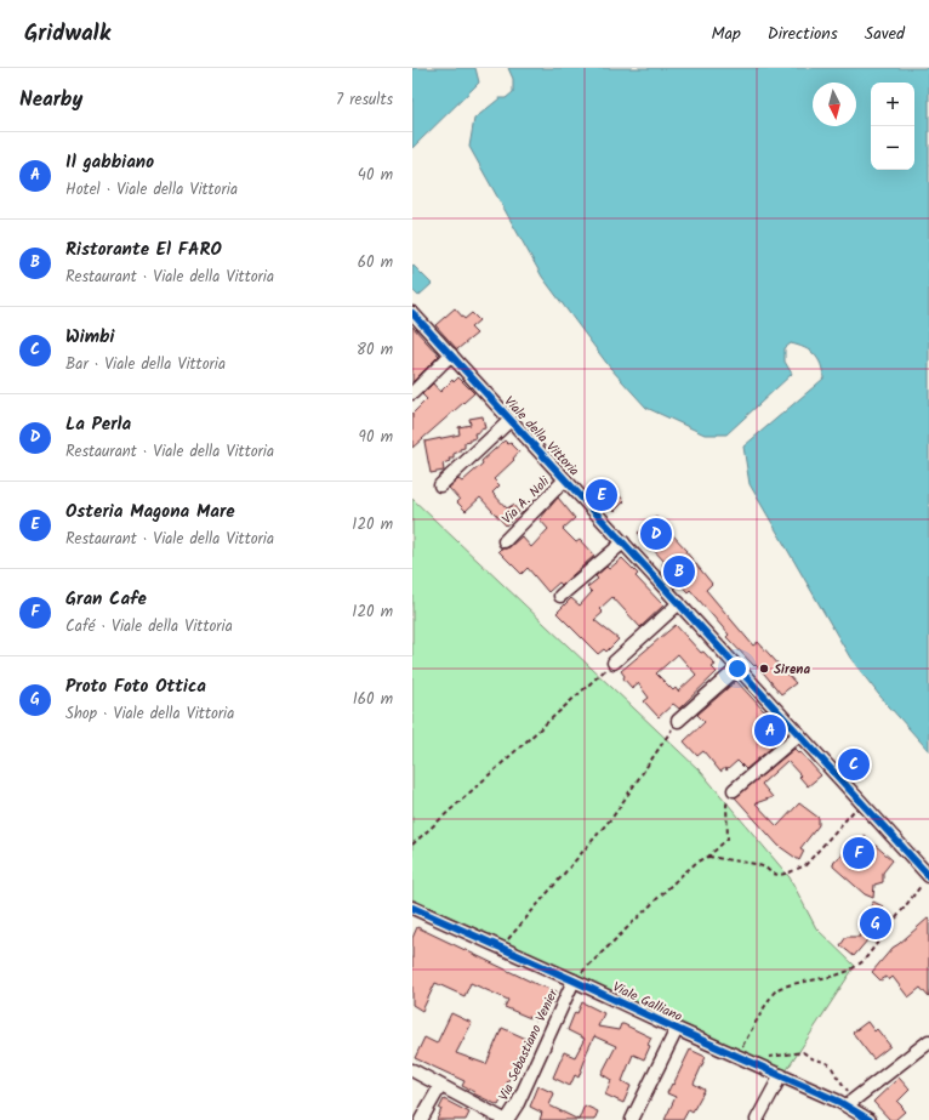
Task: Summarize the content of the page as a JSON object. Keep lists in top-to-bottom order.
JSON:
{
  "streets": {
    "street": [
      "Viale della Vittoria",
      "Via A. Noli",
      "Viale Galliano",
      "Via Sebastiano Venier"
    ]
  },
  "crossings": [
    ["Viale della Vittoria", "Via A. Noli"],
    ["Viale Galliano", "Via Sebastiano Venier"]
  ],
  "places": ["Sirena"],
  "north": "bottom",
  "page": {
    "header": "Gridwalk",
    "nav": ["Map", "Directions", "Saved"],
    "heading": ["Nearby", "7 results"],
    "map_buttons": ["+", "−"],
    "list": [
      {
        "mark": "A",
        "name": "Il gabbiano",
        "note": "Hotel · Viale della Vittoria",
        "value": "40 m"
      },
      {
        "mark": "B",
        "name": "Ristorante El FARO",
        "note": "Restaurant · Viale della Vittoria",
        "value": "60 m"
      },
      {
        "mark": "C",
        "name": "Wimbi",
        "note": "Bar · Viale della Vittoria",
        "value": "80 m"
      },
      {
        "mark": "D",
        "name": "La Perla",
        "note": "Restaurant · Viale della Vittoria",
        "value": "90 m"
      },
      {
        "mark": "E",
        "name": "Osteria Magona Mare",
        "note": "Restaurant · Viale della Vittoria",
        "value": "120 m"
      },
      {
        "mark": "F",
        "name": "Gran Cafe",
        "note": "Café · Viale della Vittoria",
        "value": "120 m"
      },
      {
        "mark": "G",
        "name": "Proto Foto Ottica",
        "note": "Shop · Viale della Vittoria",
        "value": "160 m"
      }
    ],
    "pins": [
      "E",
      "D",
      "B",
      "A",
      "C",
      "F",
      "G"
    ]
  }
}
